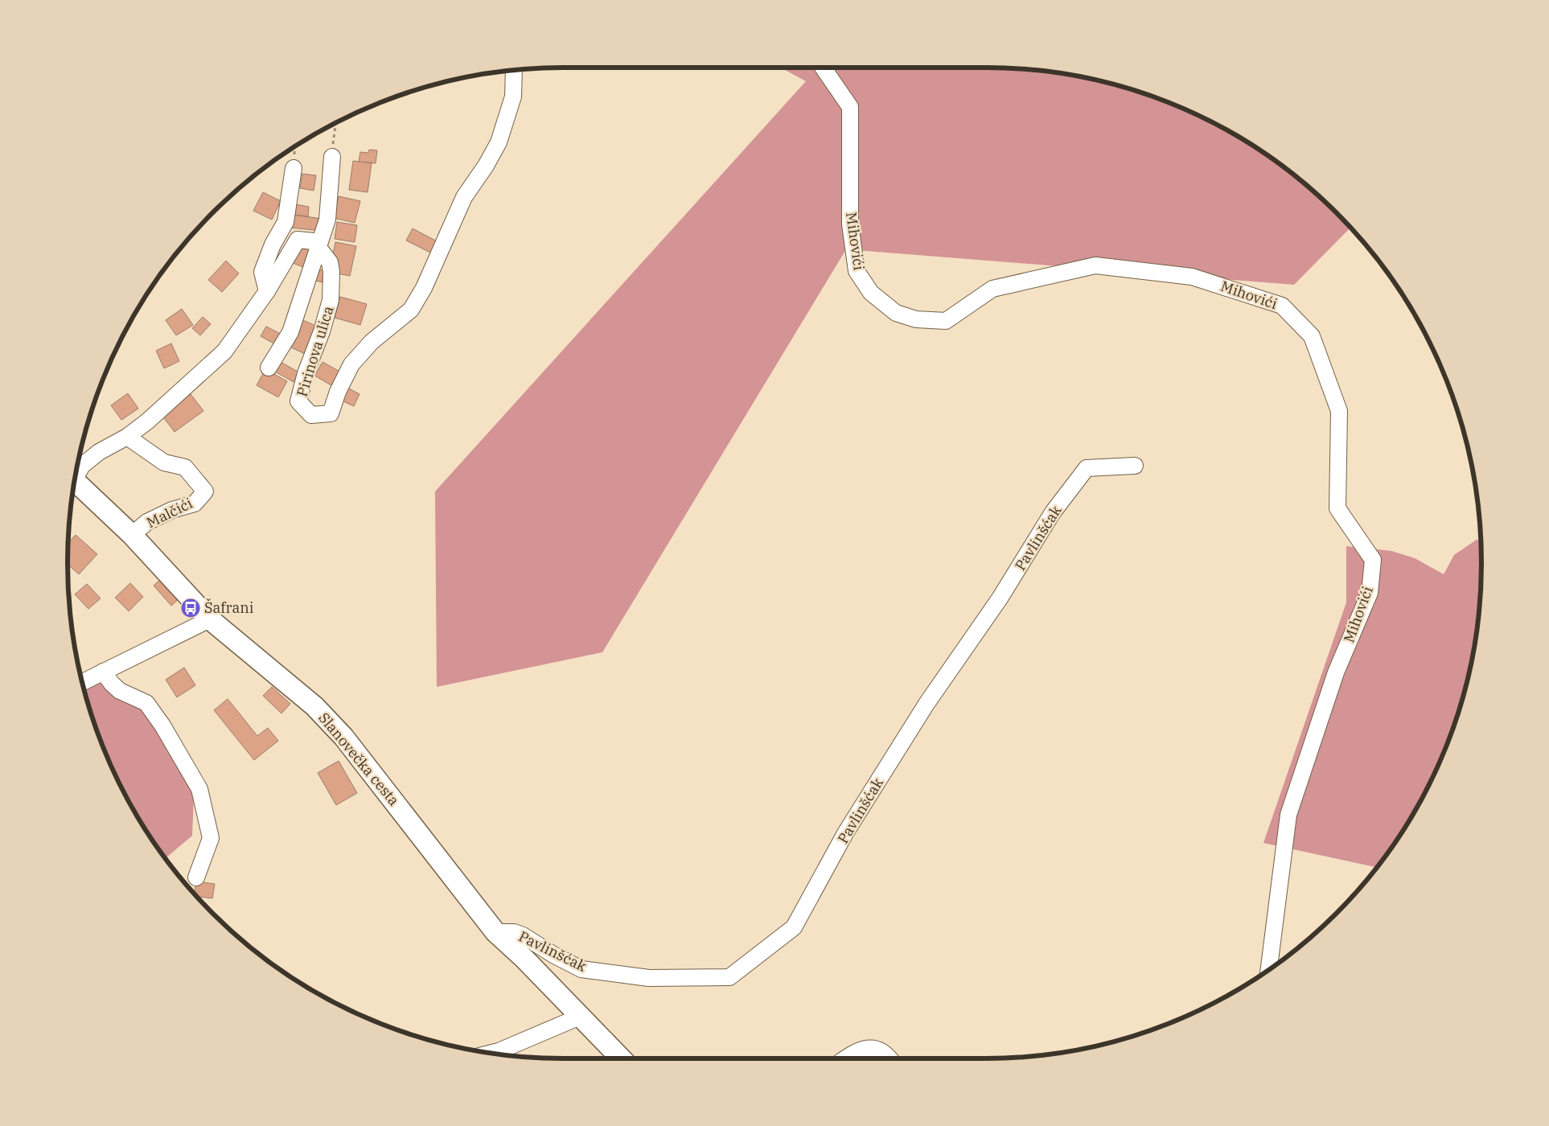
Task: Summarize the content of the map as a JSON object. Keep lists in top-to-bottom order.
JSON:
{
  "streets": {
    "street": [
      "Mihovići",
      "Pirinova ulica",
      "Malčići",
      "Pavlinšćak",
      "Slanovečka cesta"
    ]
  },
  "crossings": [
    ["Malčići", "Slanovečka cesta"],
    ["Pavlinšćak", "Slanovečka cesta"]
  ],
  "places": {
    "bus stop": ["Šafrani"]
  }
}
